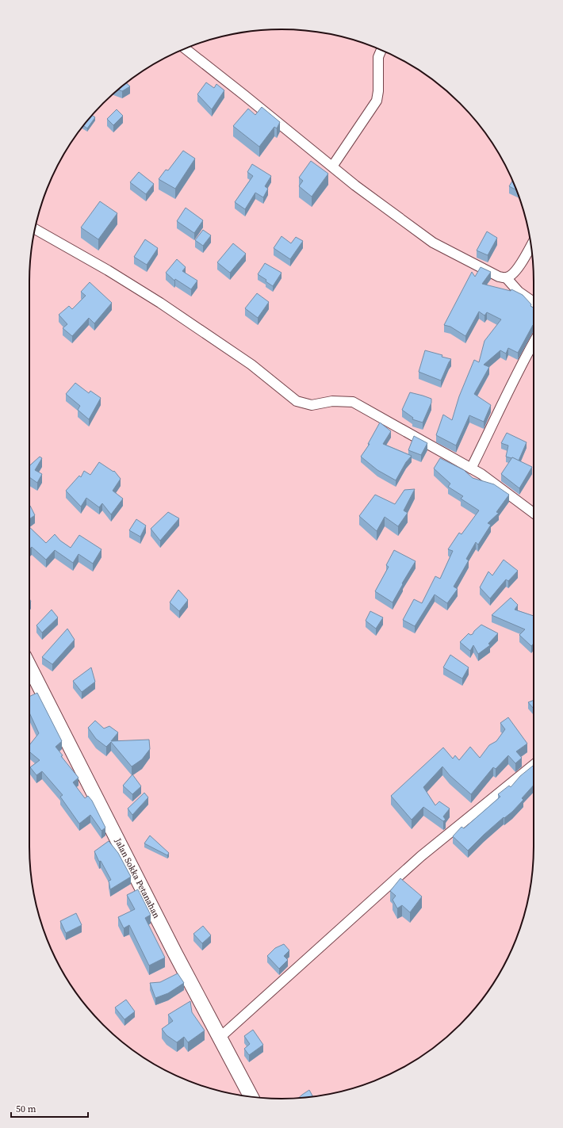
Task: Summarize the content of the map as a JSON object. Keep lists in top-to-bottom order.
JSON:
{
  "streets": {
    "main road": ["Jalan Sokka Petanahan"]
  },
  "scale_bar": "50 m"
}
